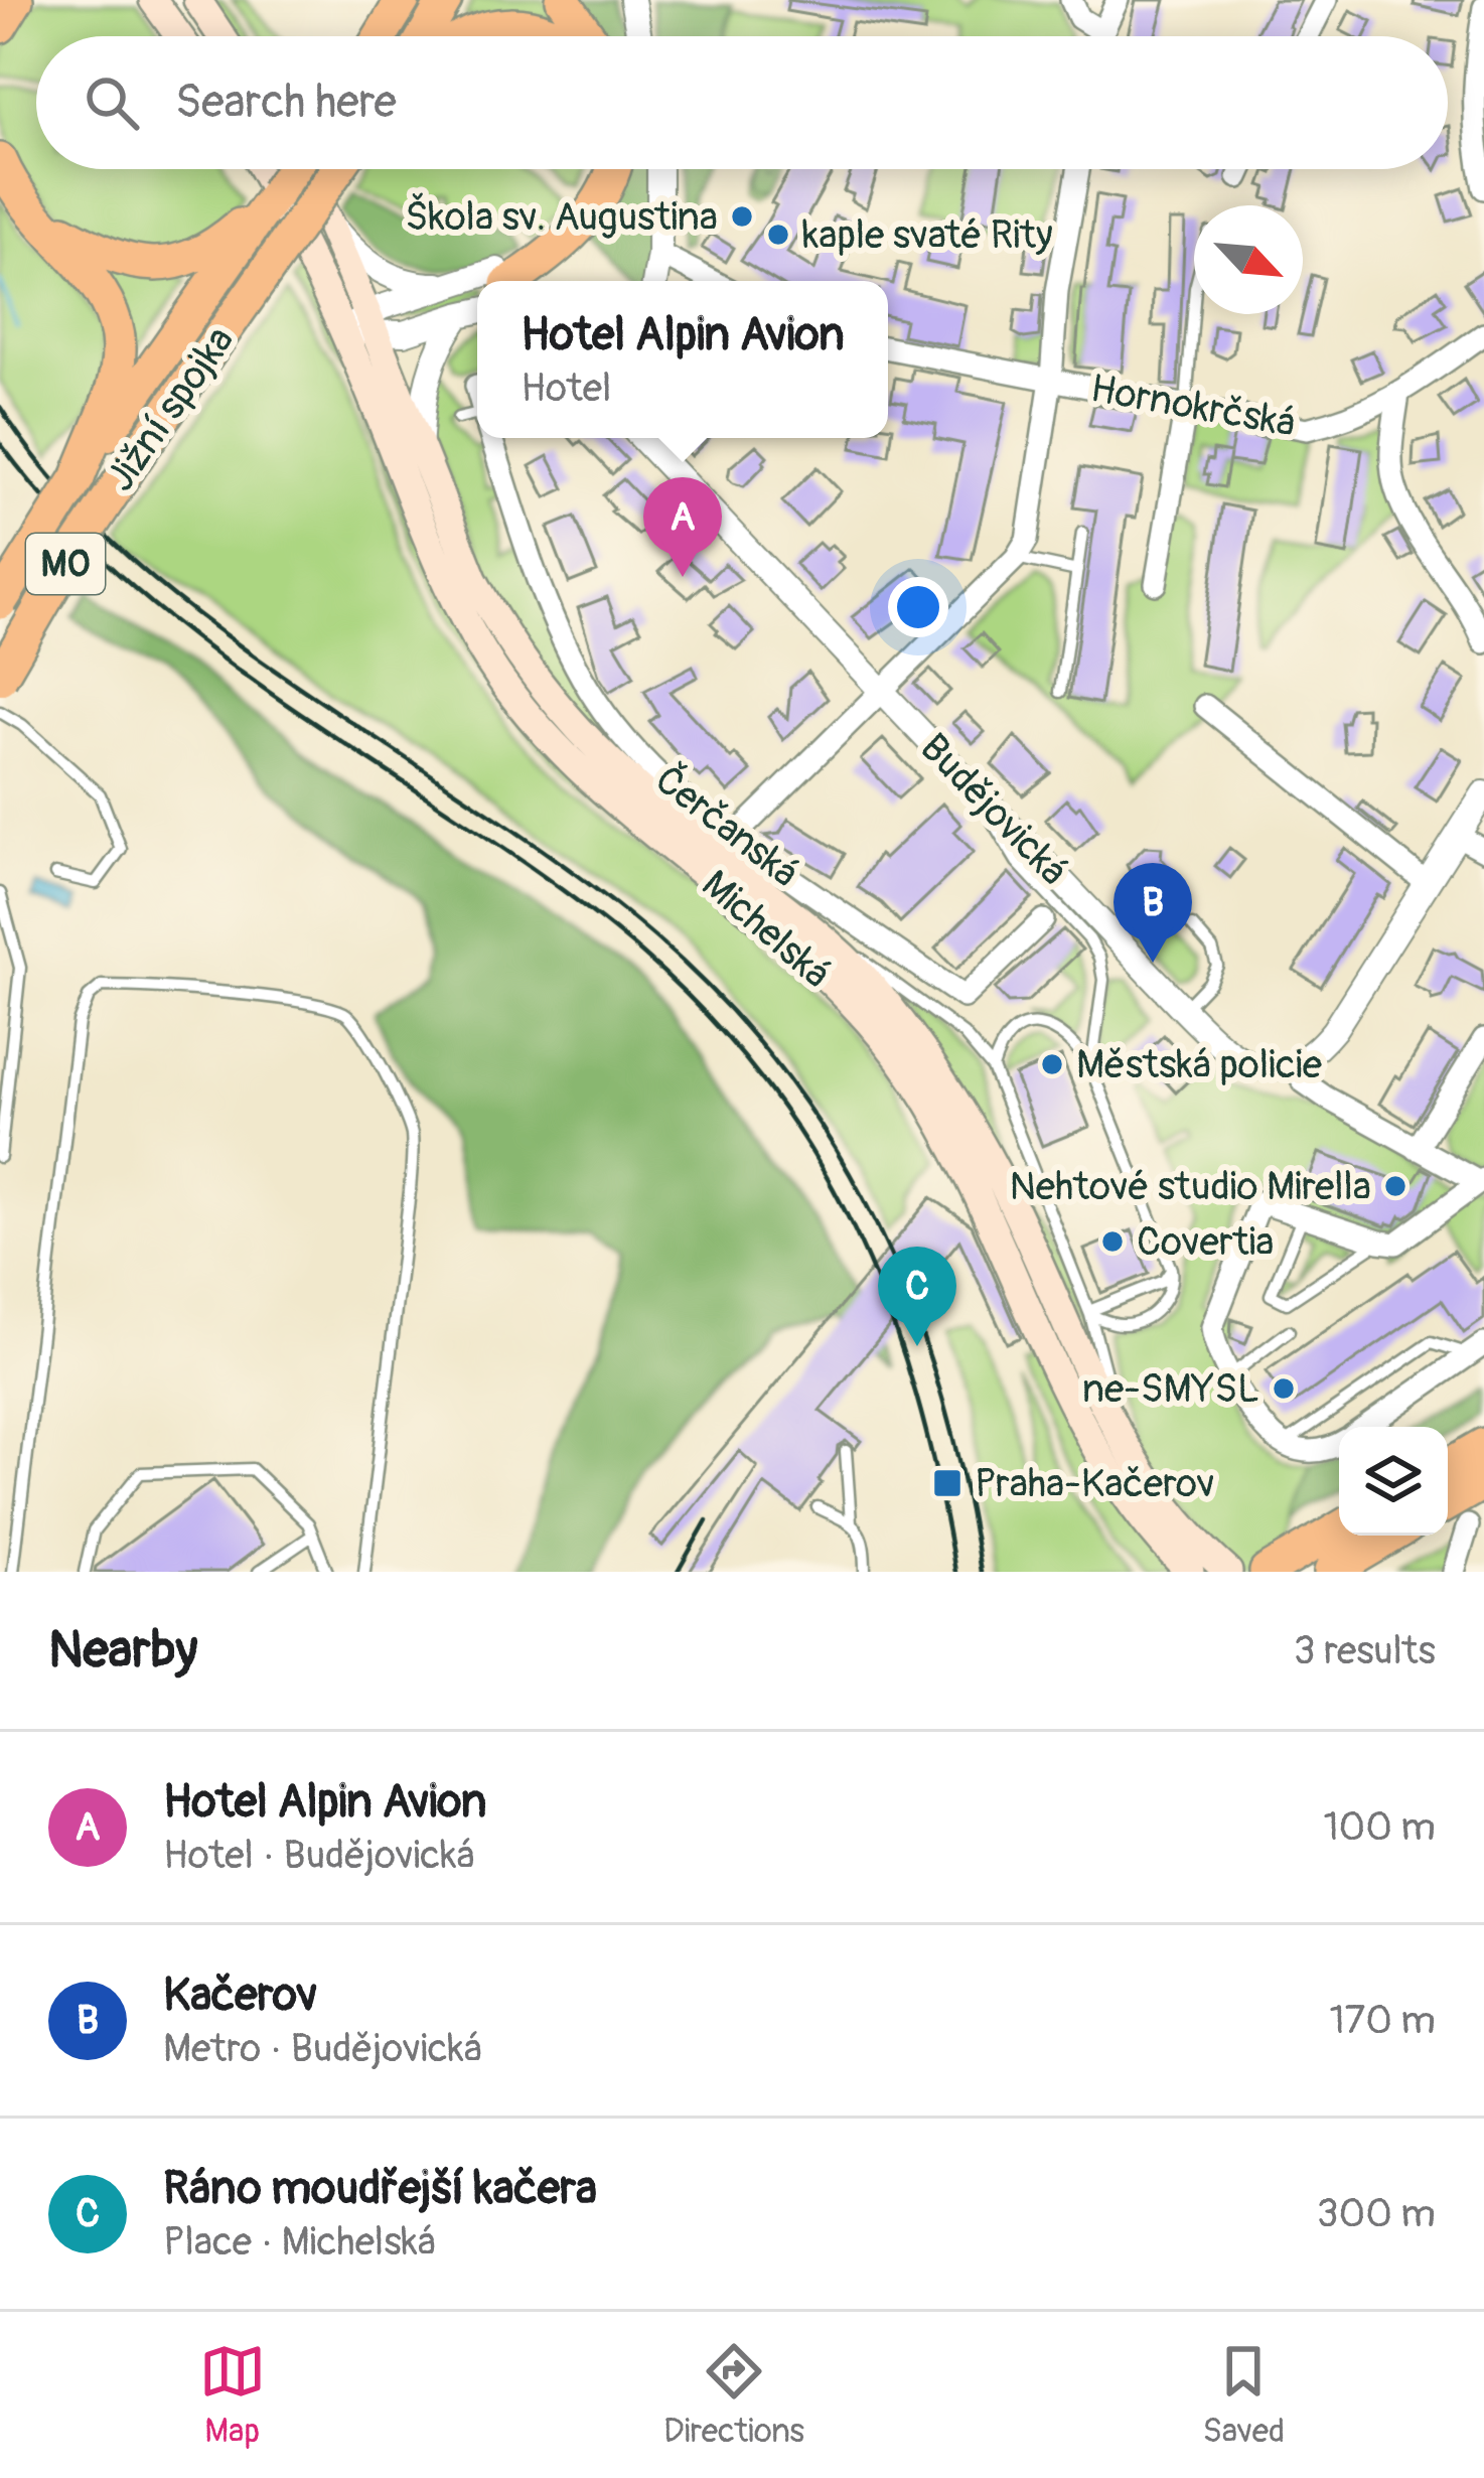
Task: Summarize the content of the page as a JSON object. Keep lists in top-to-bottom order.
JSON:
{
  "streets": {
    "highway": ["Jižní spojka", "MO"],
    "main road": ["Michelská"],
    "street": ["Hornokrčská", "Budějovická", "Čerčanská"]
  },
  "places": {
    "other": [
      "Škola sv. Augustina",
      "kaple svaté Rity",
      "Městská policie",
      "Nehtové studio Mirella",
      "Covertia",
      "ne-SMYSL"
    ],
    "transit": ["Praha-Kačerov"]
  },
  "north": "bottom right",
  "page": {
    "search": "Search here",
    "popup": ["Hotel Alpin Avion", "Hotel"],
    "pins": ["A", "B", "C"],
    "heading": ["Nearby", "3 results"],
    "list": [
      {
        "mark": "A",
        "name": "Hotel Alpin Avion",
        "note": "Hotel · Budějovická",
        "value": "100 m"
      },
      {
        "mark": "B",
        "name": "Kačerov",
        "note": "Metro · Budějovická",
        "value": "170 m"
      },
      {
        "mark": "C",
        "name": "Ráno moudřejší kačera",
        "note": "Place · Michelská",
        "value": "300 m"
      }
    ],
    "nav": ["Map", "Directions", "Saved"]
  }
}
